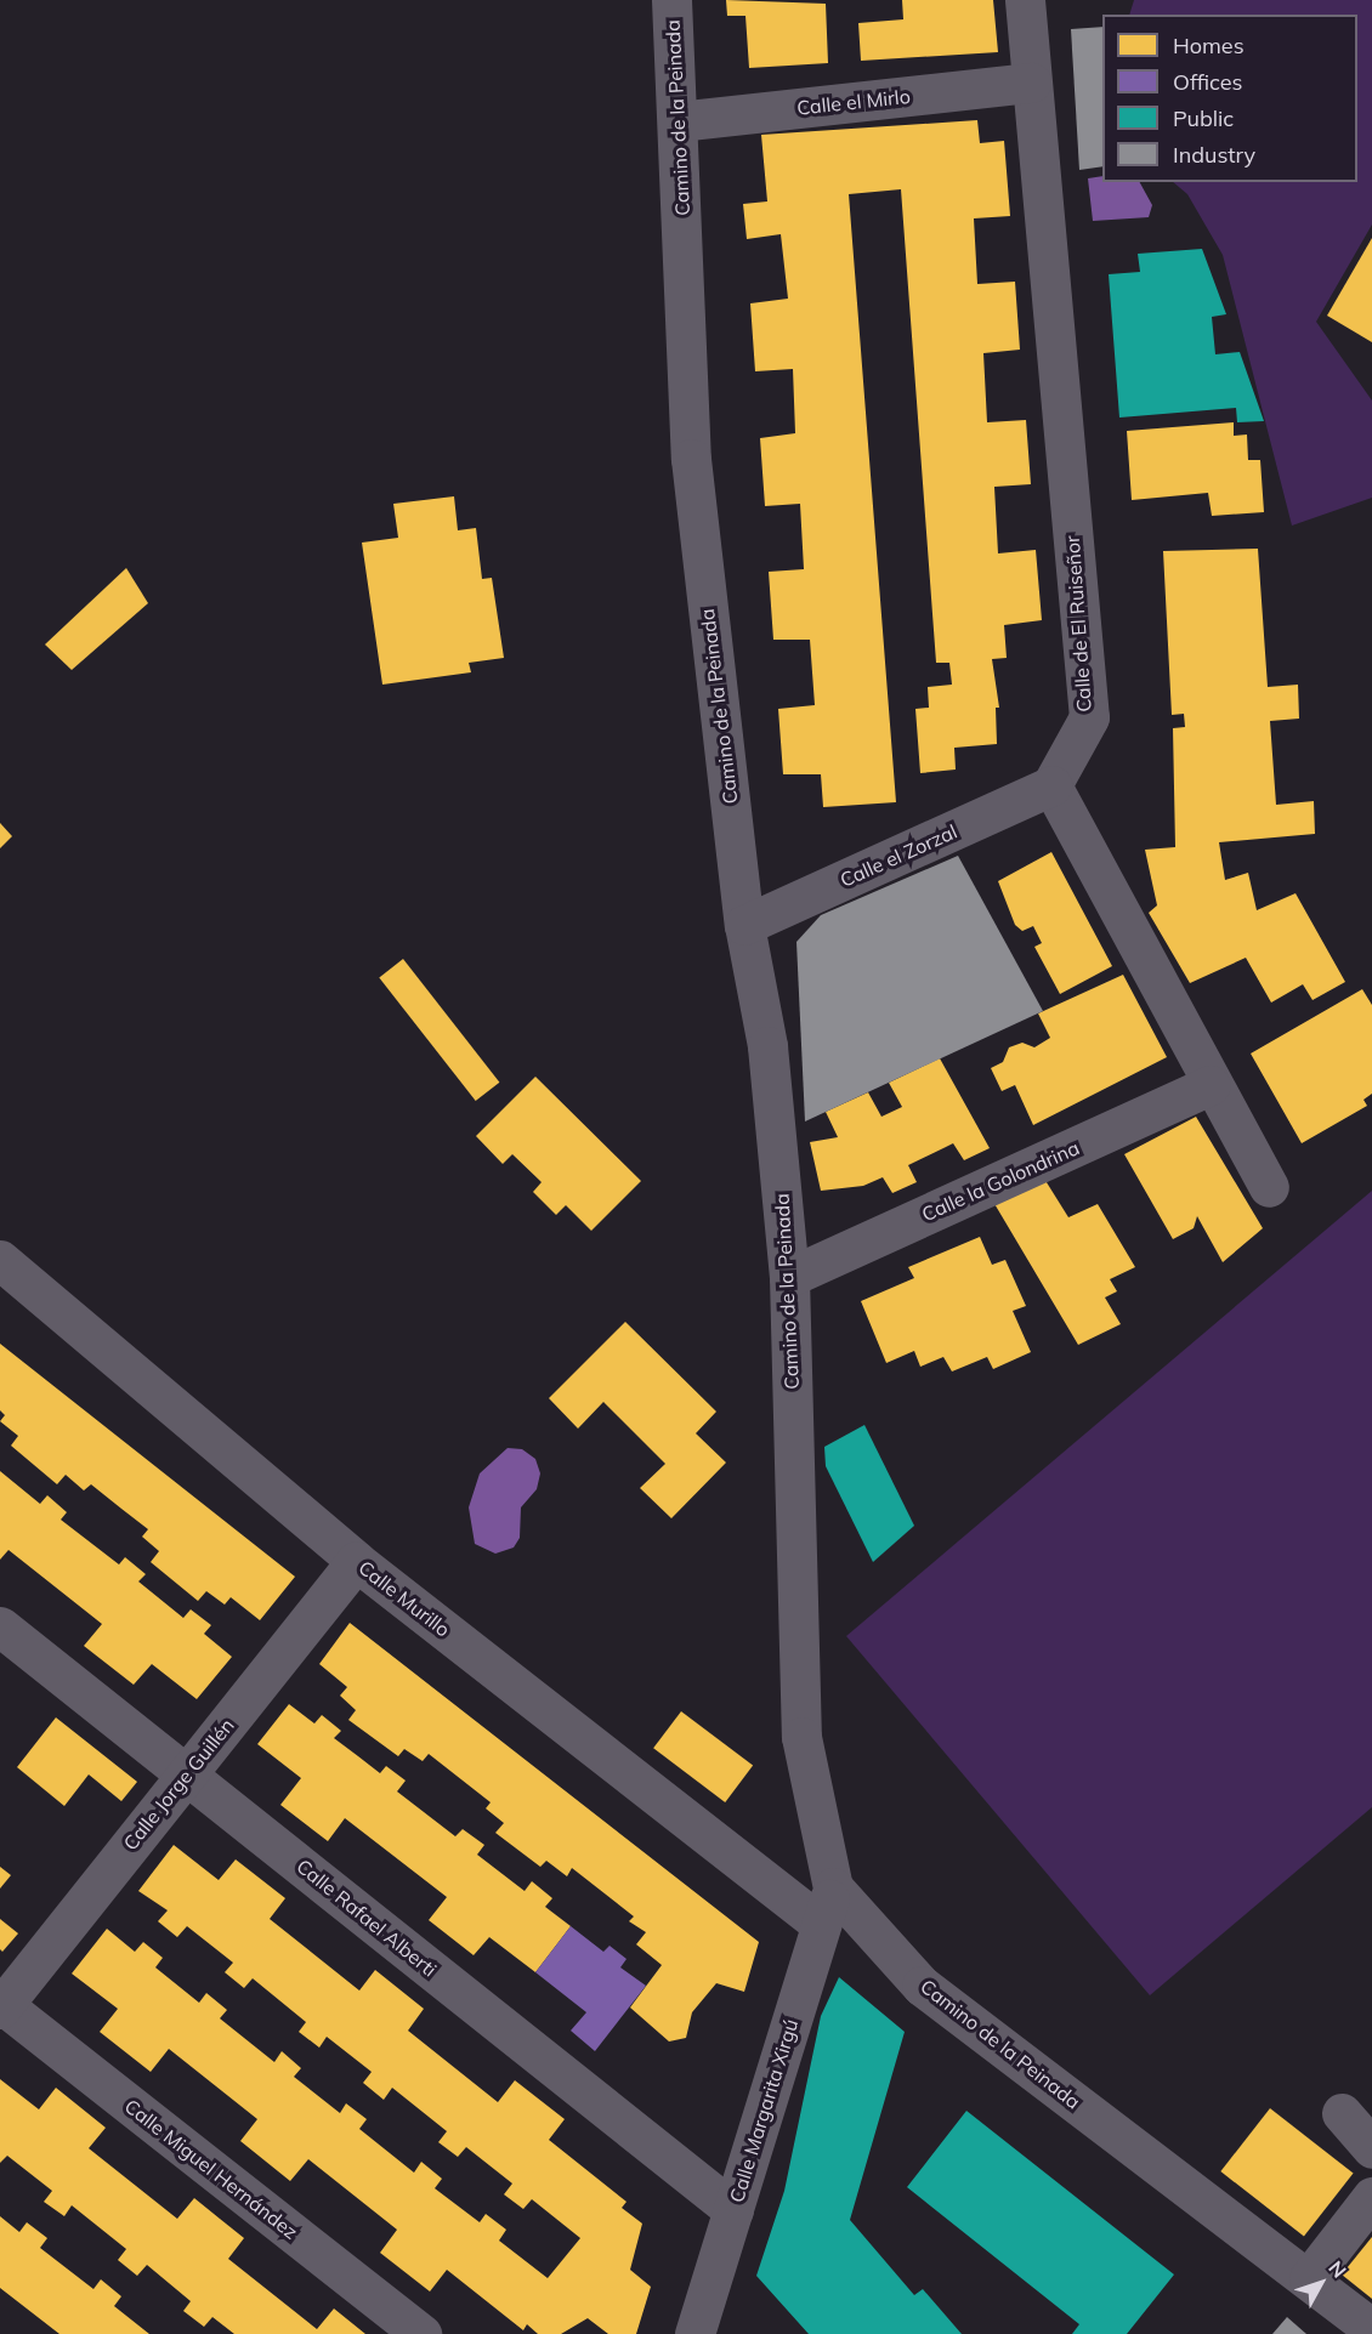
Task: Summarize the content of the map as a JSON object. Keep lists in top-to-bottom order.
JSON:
{
  "streets": {
    "street": [
      "Calle el Mirlo",
      "Camino de la Peinada",
      "Calle de El Ruiseñor",
      "Calle el Zorzal",
      "Calle la Golondrina",
      "Calle Murillo",
      "Calle Jorge Guillén",
      "Calle Rafael Alberti",
      "Calle Margarita Xirgú",
      "Calle Miguel Hernández"
    ]
  },
  "crossings": [
    ["Calle el Mirlo", "Camino de la Peinada"],
    ["Calle el Mirlo", "Calle de El Ruiseñor"],
    ["Camino de la Peinada", "Calle el Zorzal"],
    ["Camino de la Peinada", "Calle la Golondrina"],
    ["Camino de la Peinada", "Calle Murillo"],
    ["Camino de la Peinada", "Calle Margarita Xirgú"],
    ["Calle de El Ruiseñor", "Calle el Zorzal"],
    ["Calle Murillo", "Calle Jorge Guillén"],
    ["Calle Murillo", "Calle Margarita Xirgú"],
    ["Calle Jorge Guillén", "Calle Rafael Alberti"],
    ["Calle Jorge Guillén", "Calle Miguel Hernández"],
    ["Calle Rafael Alberti", "Calle Margarita Xirgú"]
  ],
  "legend": [
    "Homes",
    "Offices",
    "Public",
    "Industry"
  ],
  "north": "top right"
}
